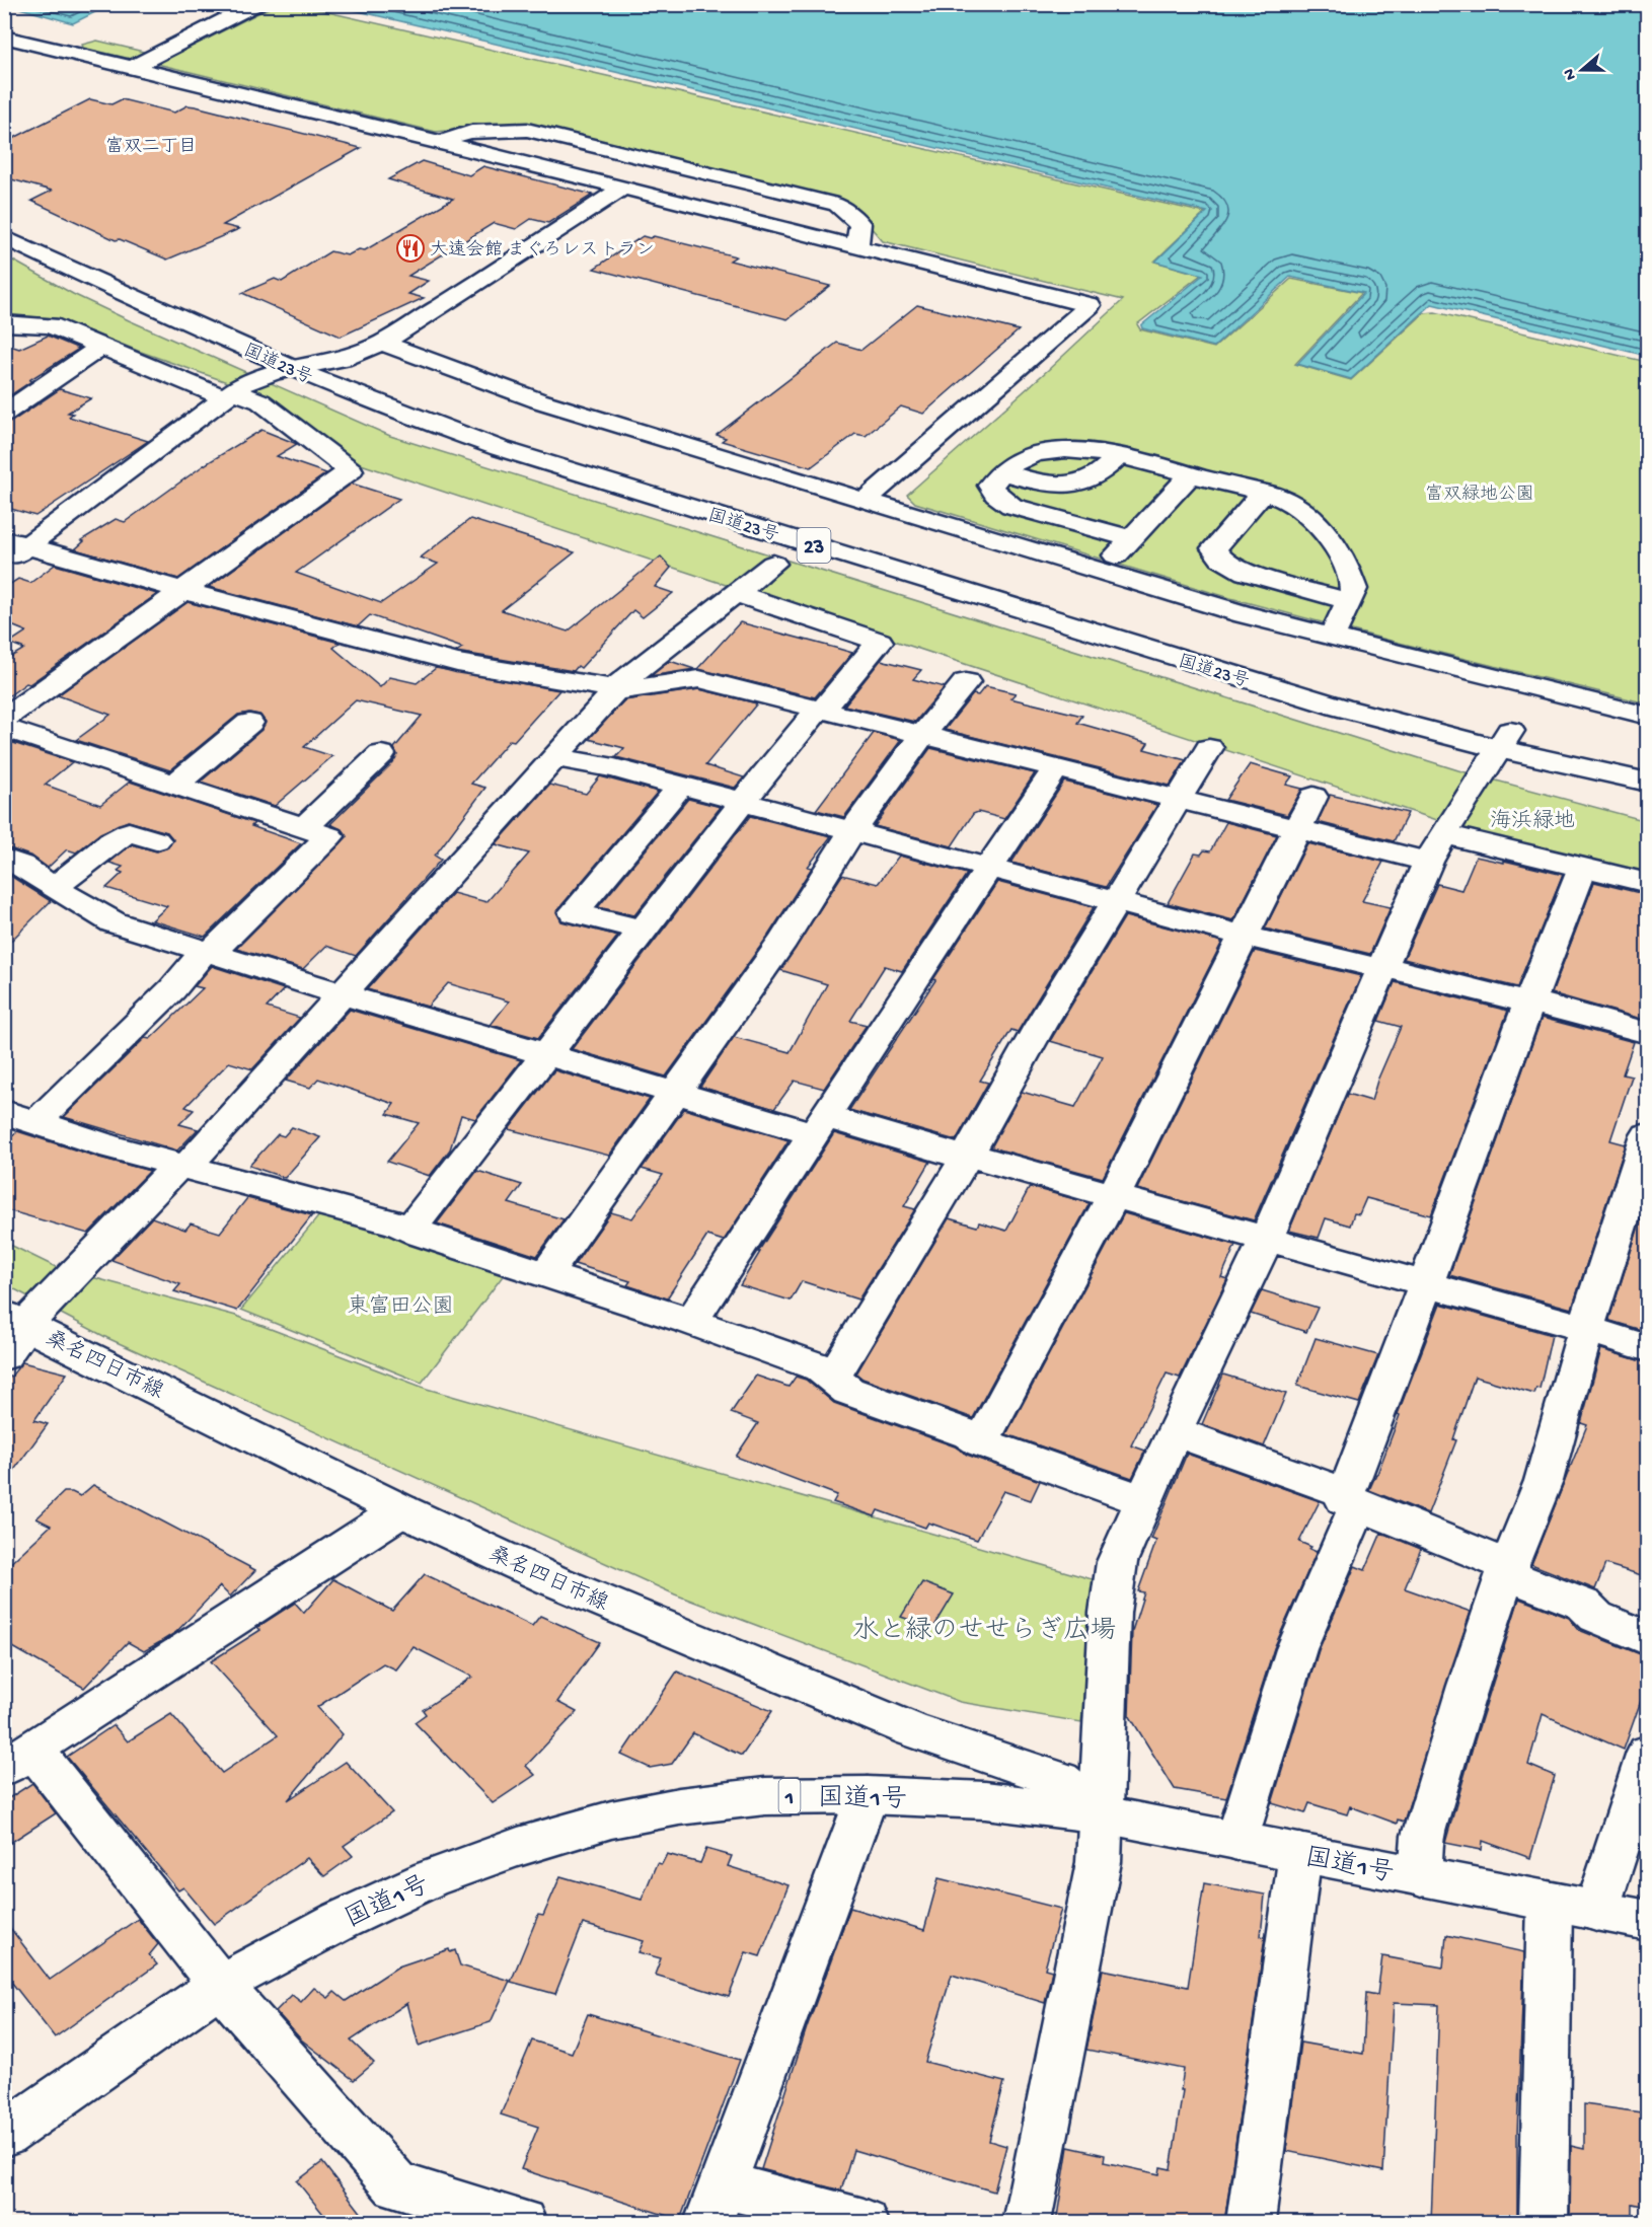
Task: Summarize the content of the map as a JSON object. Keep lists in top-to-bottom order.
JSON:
{
  "streets": {
    "main road": [
      "国道23号",
      "23",
      "桑名四日市線",
      "1",
      "国道1号"
    ]
  },
  "crossings": [
    ["桑名四日市線", "国道1号"]
  ],
  "districts": ["富双二丁目"],
  "parks": [
    "富双緑地公園",
    "海浜緑地",
    "東富田公園",
    "水と緑のせせらぎ広場"
  ],
  "places": {
    "restaurant": ["大遠会館 まぐろレストラン"]
  },
  "north": "left"
}
